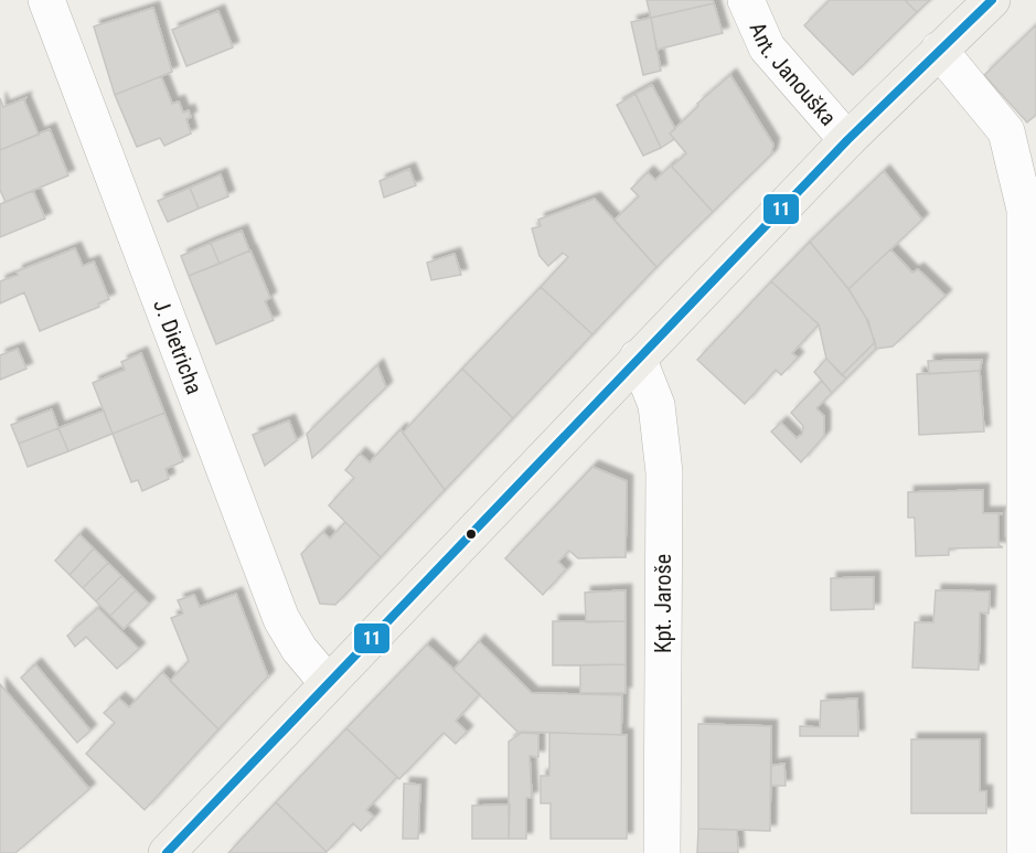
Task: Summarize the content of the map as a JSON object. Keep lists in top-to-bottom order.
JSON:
{
  "streets": {
    "street": ["Ant. Janouška", "J. Dietricha", "Kpt. Jaroše"]
  },
  "lines": ["transit line 11"]
}
